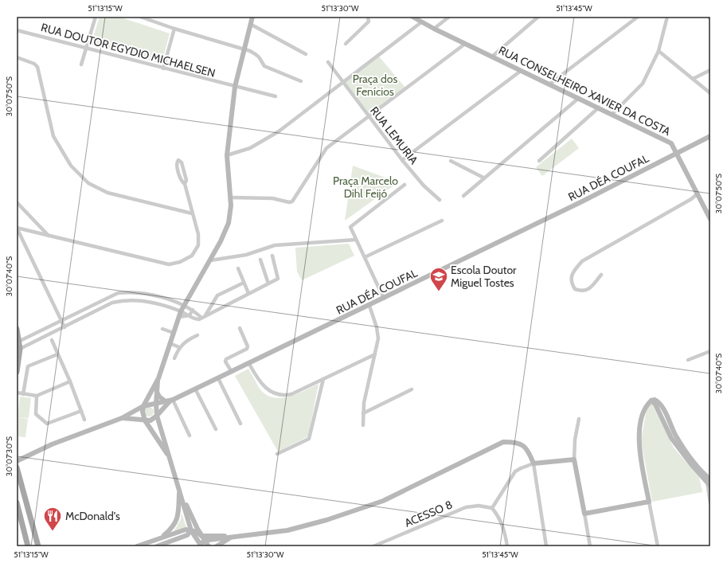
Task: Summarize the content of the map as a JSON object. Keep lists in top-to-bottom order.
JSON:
{
  "streets": {
    "main road": ["RUA CONSELHEIRO XAVIER DA COSTA", "RUA DÉA COUFAL"],
    "street": ["RUA DOUTOR EGYDIO MICHAELSEN", "RUA LEMURIA", "ACESSO 8"]
  },
  "crossings": [
    ["RUA CONSELHEIRO XAVIER DA COSTA", "RUA DÉA COUFAL"]
  ],
  "parks": ["Praça dos Fenícios", "Praça Marcelo Dihl Feijó"],
  "places": {
    "school or university": ["Escola Doutor Miguel Tostes"],
    "restaurant": ["McDonald's"]
  },
  "coordinates": [
    "51°13'15\"W",
    "51°13'30\"W",
    "51°13'45\"W",
    "30°07'50\"S",
    "30°07'40\"S",
    "30°07'30\"S"
  ]
}
